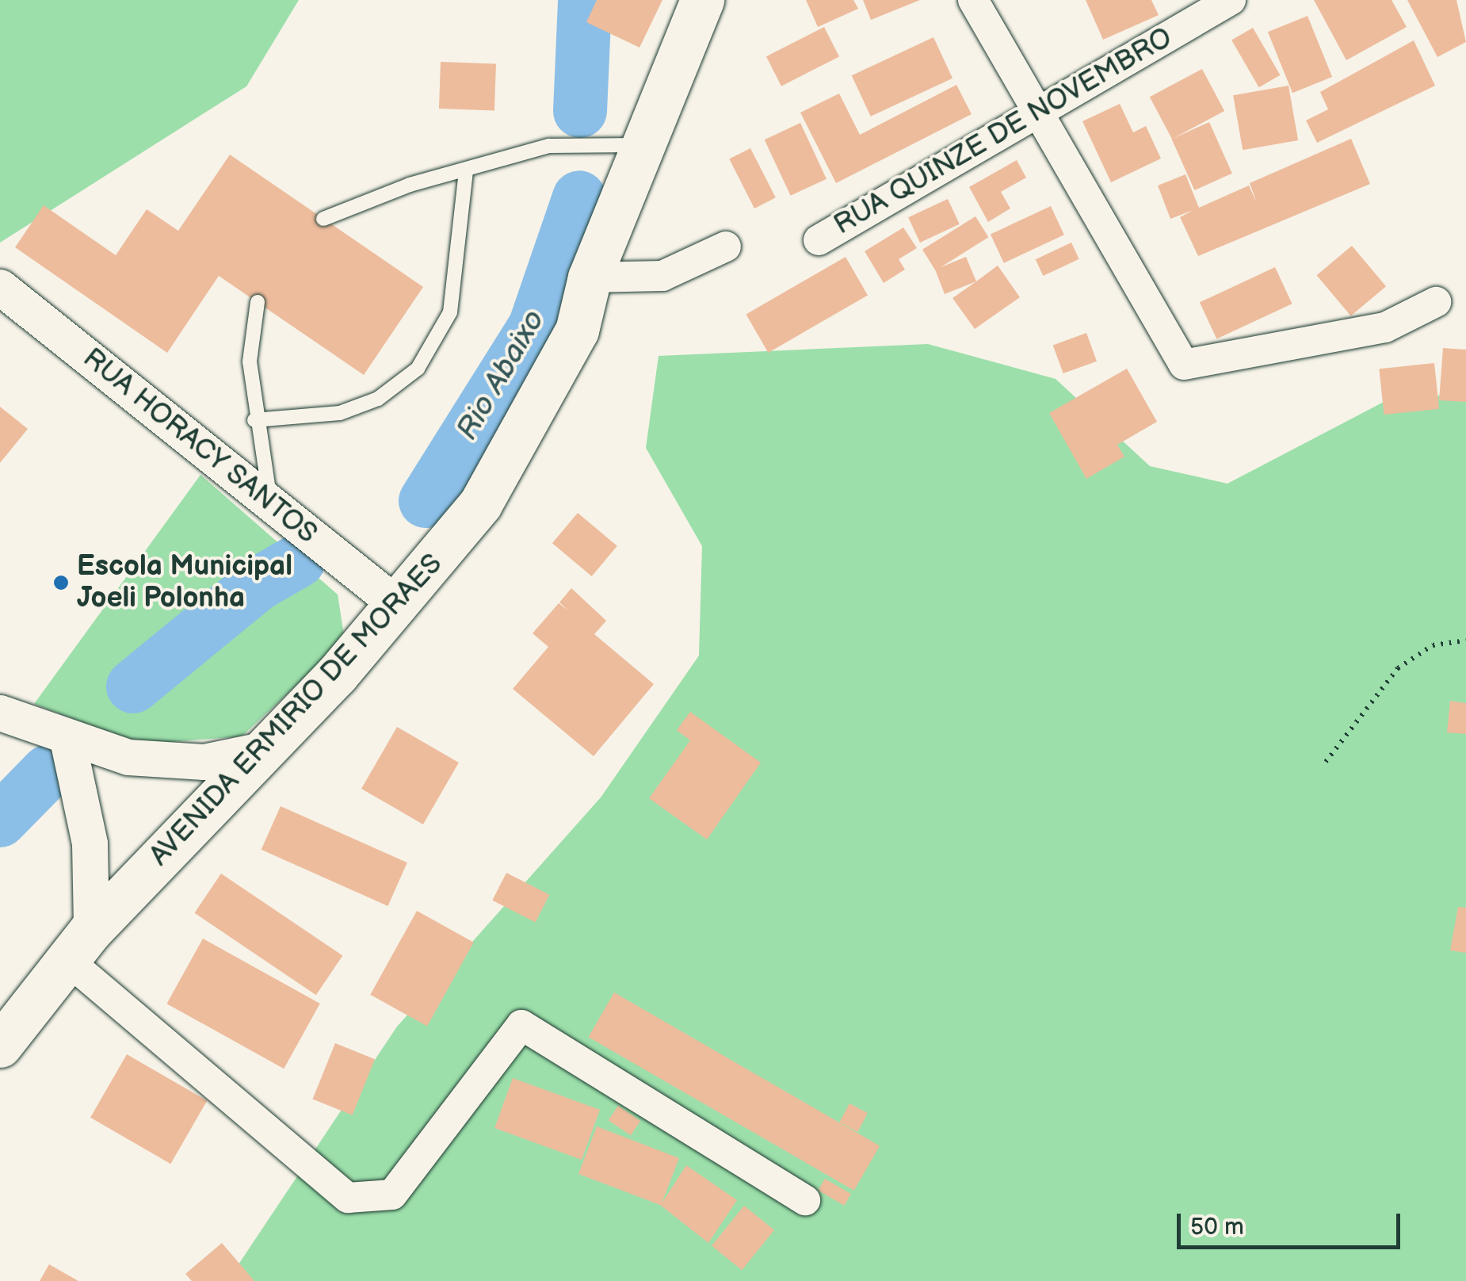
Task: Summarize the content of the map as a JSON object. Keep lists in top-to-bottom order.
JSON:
{
  "streets": {
    "main road": ["AVENIDA ERMIRIO DE MORAES"],
    "street": ["RUA QUINZE DE NOVEMBRO", "RUA HORACY SANTOS"]
  },
  "crossings": [
    ["RUA HORACY SANTOS", "AVENIDA ERMIRIO DE MORAES"]
  ],
  "water": ["Rio Abaixo"],
  "places": ["Escola Municipal Joeli Polonha"],
  "scale_bar": "50 m"
}
